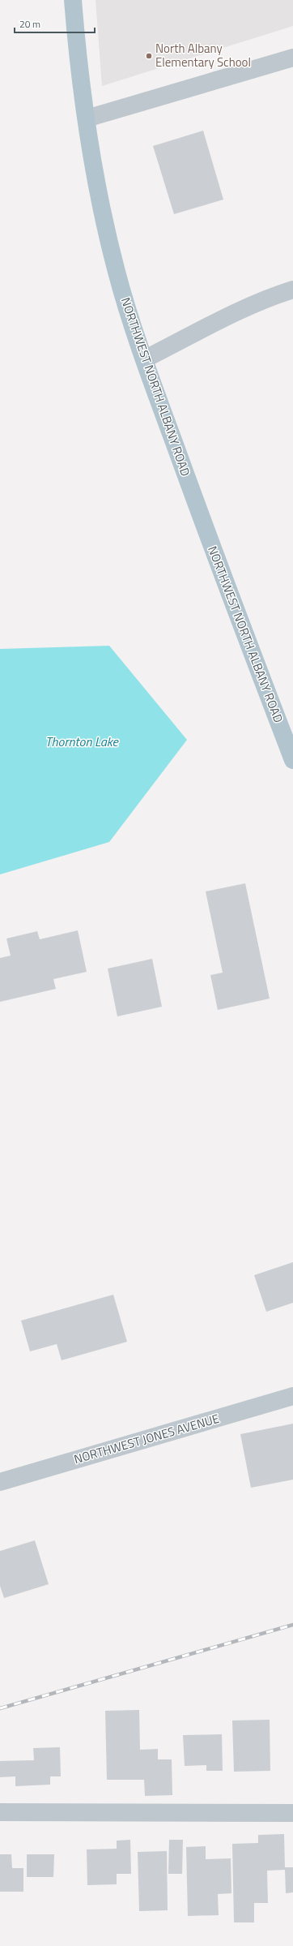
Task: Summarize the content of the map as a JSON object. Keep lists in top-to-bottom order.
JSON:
{
  "streets": {
    "main road": ["NORTHWEST NORTH ALBANY ROAD"],
    "street": ["NORTHWEST JONES AVENUE"]
  },
  "water": ["Thornton Lake"],
  "places": ["North Albany Elementary School"],
  "scale_bar": "20 m"
}
